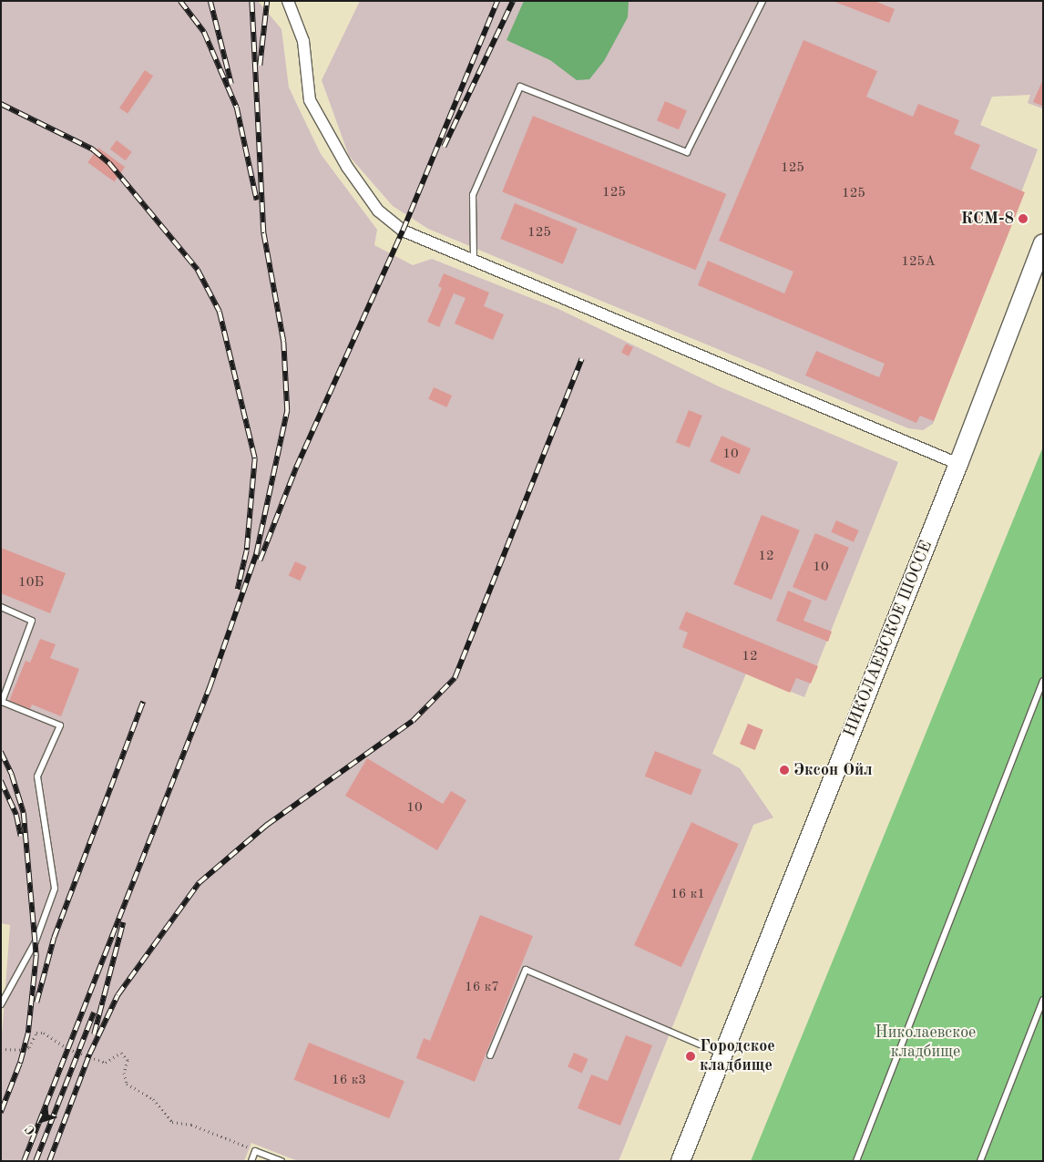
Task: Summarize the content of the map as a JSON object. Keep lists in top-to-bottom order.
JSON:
{
  "streets": {
    "main road": ["НИКОЛАЕВСКОЕ ШОССЕ"]
  },
  "parks": ["Николаевское кладбище"],
  "places": ["КСМ-8", "Эксон Ойл", "Городское кладбище"],
  "house_numbers": [
    "125",
    "125",
    "125",
    "125",
    "125А",
    "10",
    "12",
    "10",
    "10Б",
    "12",
    "10",
    "16 к1",
    "16 к7",
    "16 к3"
  ],
  "north": "bottom left"
}
